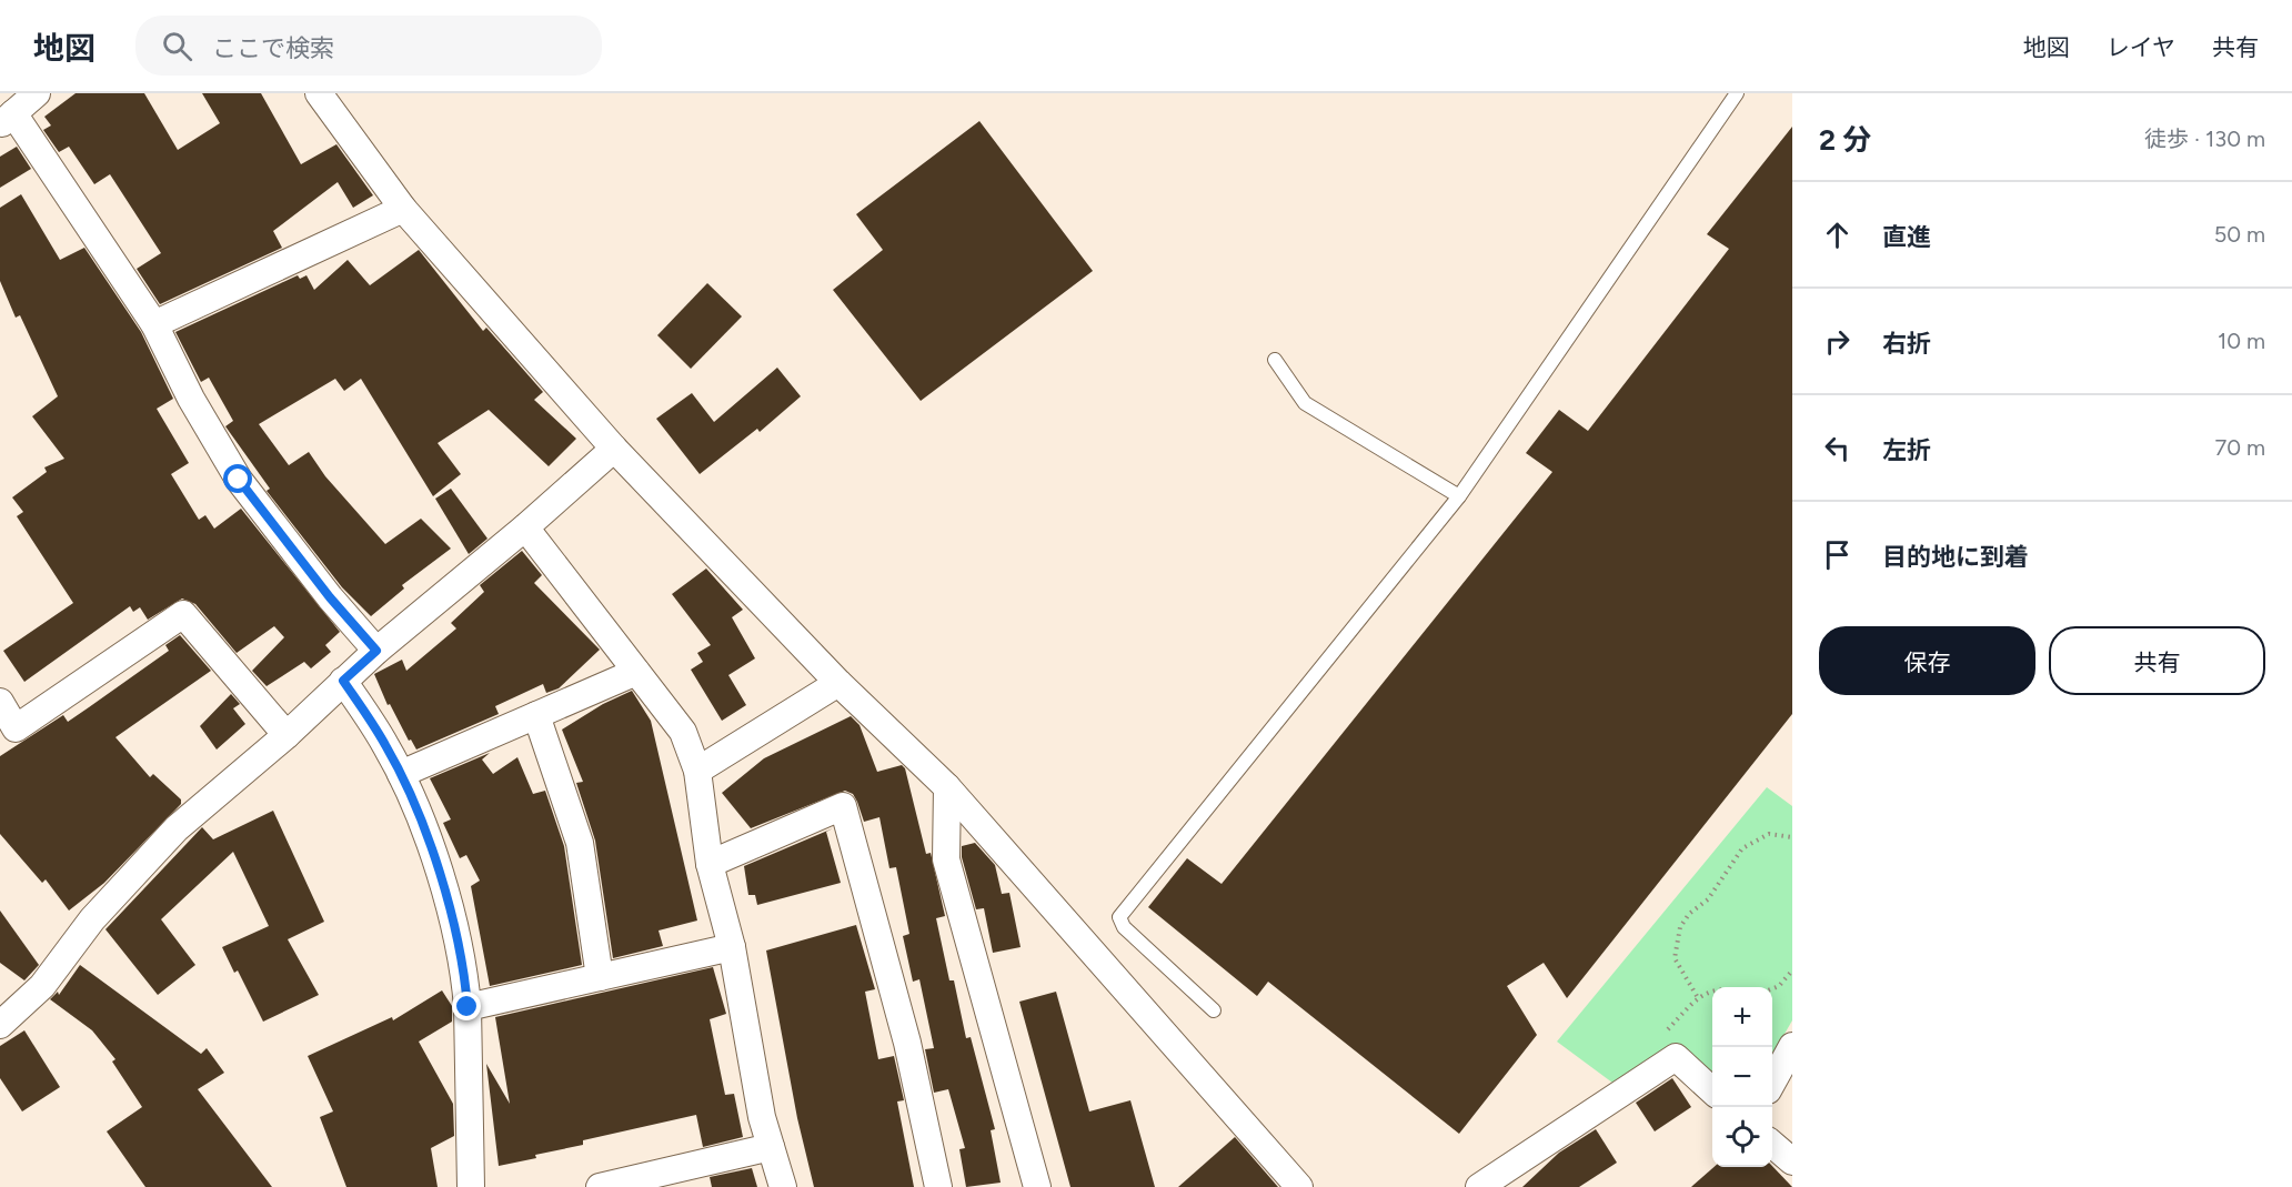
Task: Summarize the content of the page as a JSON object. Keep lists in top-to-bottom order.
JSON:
{
  "page": {
    "header": "地図",
    "search": "ここで検索",
    "nav": ["地図", "レイヤ", "共有"],
    "heading": ["2 分", "徒歩 · 130 m"],
    "list": [
      ["直進", "50 m"],
      ["右折", "10 m"],
      ["左折", "70 m"],
      "目的地に到着"
    ],
    "buttons": ["保存", "共有"],
    "map_buttons": ["+", "−"]
  }
}
